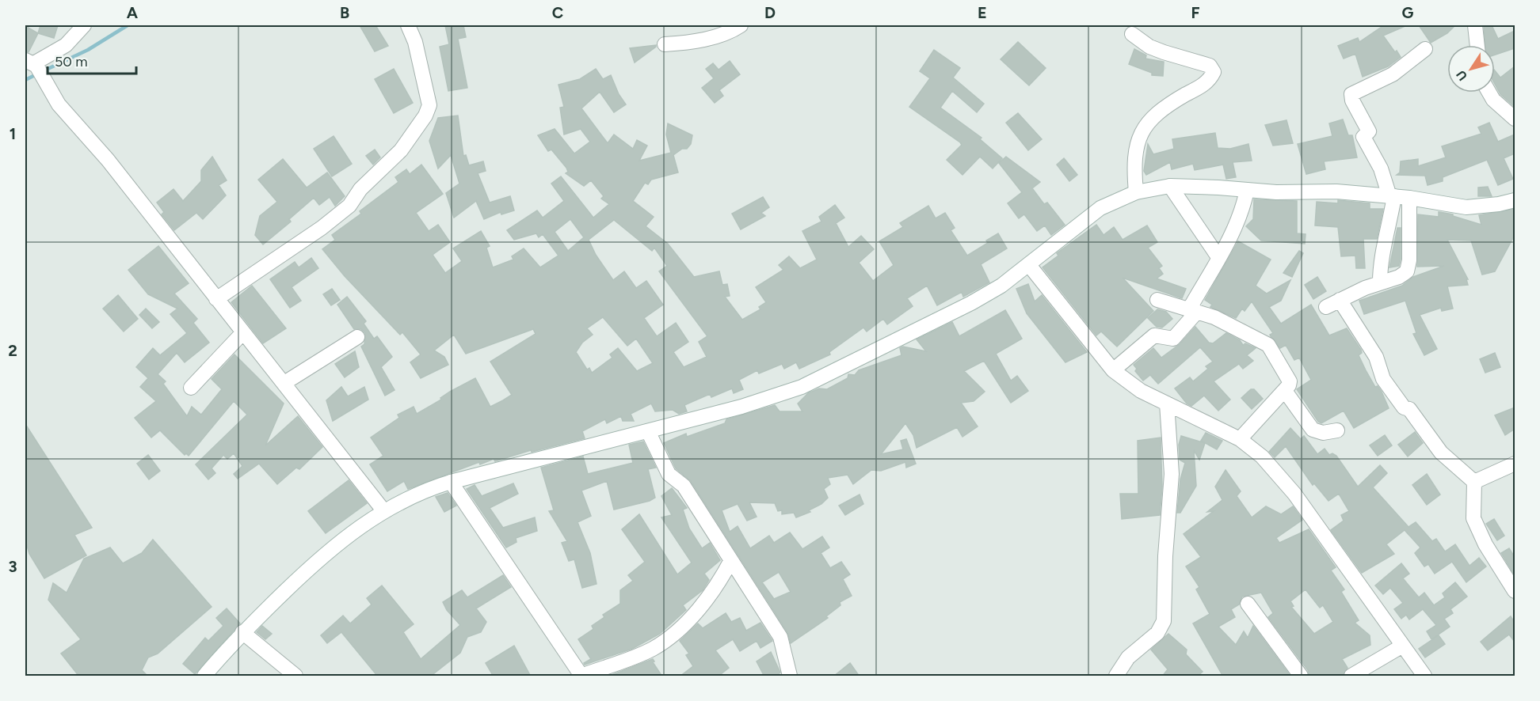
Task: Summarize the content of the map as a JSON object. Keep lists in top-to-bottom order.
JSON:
{
  "scale_bar": "50 m",
  "north": "bottom left",
  "grid": {
    "columns": [
      "A",
      "B",
      "C",
      "D",
      "E",
      "F",
      "G"
    ],
    "rows": ["1", "2", "3"]
  }
}
